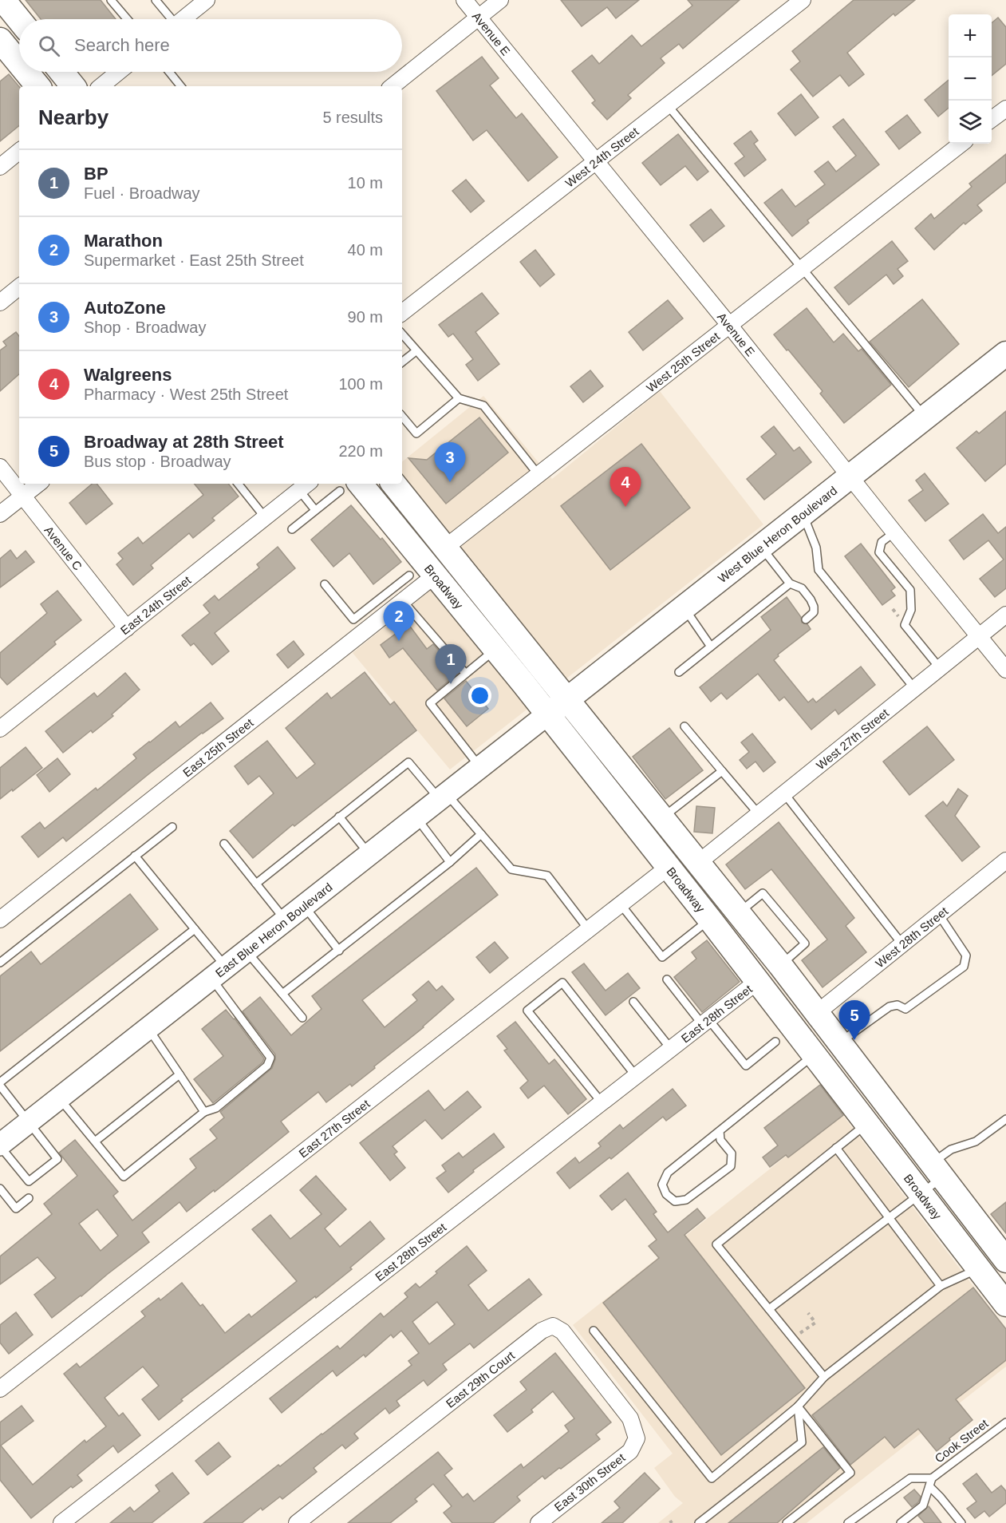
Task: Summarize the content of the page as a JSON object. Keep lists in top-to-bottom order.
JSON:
{
  "streets": {
    "main road": ["West Blue Heron Boulevard", "Broadway", "East Blue Heron Boulevard"],
    "street": [
      "Avenue E",
      "West 24th Street",
      "West 25th Street",
      "Avenue C",
      "East 24th Street",
      "West 27th Street",
      "East 25th Street",
      "West 28th Street",
      "East 28th Street",
      "East 27th Street",
      "East 29th Court",
      "East 30th Street"
    ],
    "lane": ["Cook Street"]
  },
  "crossings": [
    ["Avenue E", "West 24th Street"],
    ["Avenue E", "West 25th Street"],
    ["Avenue E", "West Blue Heron Boulevard"],
    ["Avenue E", "West 27th Street"],
    ["West Blue Heron Boulevard", "Broadway"],
    ["West Blue Heron Boulevard", "East Blue Heron Boulevard"],
    ["Avenue C", "East 24th Street"],
    ["Broadway", "East 25th Street"],
    ["Broadway", "East Blue Heron Boulevard"],
    ["Broadway", "East 28th Street"],
    ["Broadway", "East 27th Street"],
    ["East 29th Court", "East 30th Street"]
  ],
  "page": {
    "map_buttons": ["+", "−"],
    "search": "Search here",
    "heading": ["Nearby", "5 results"],
    "list": [
      {
        "mark": "1",
        "name": "BP",
        "note": "Fuel · Broadway",
        "value": "10 m"
      },
      {
        "mark": "2",
        "name": "Marathon",
        "note": "Supermarket · East 25th Street",
        "value": "40 m"
      },
      {
        "mark": "3",
        "name": "AutoZone",
        "note": "Shop · Broadway",
        "value": "90 m"
      },
      {
        "mark": "4",
        "name": "Walgreens",
        "note": "Pharmacy · West 25th Street",
        "value": "100 m"
      },
      {
        "mark": "5",
        "name": "Broadway at 28th Street",
        "note": "Bus stop · Broadway",
        "value": "220 m"
      }
    ],
    "pins": [
      "3",
      "4",
      "2",
      "1",
      "5"
    ]
  }
}
